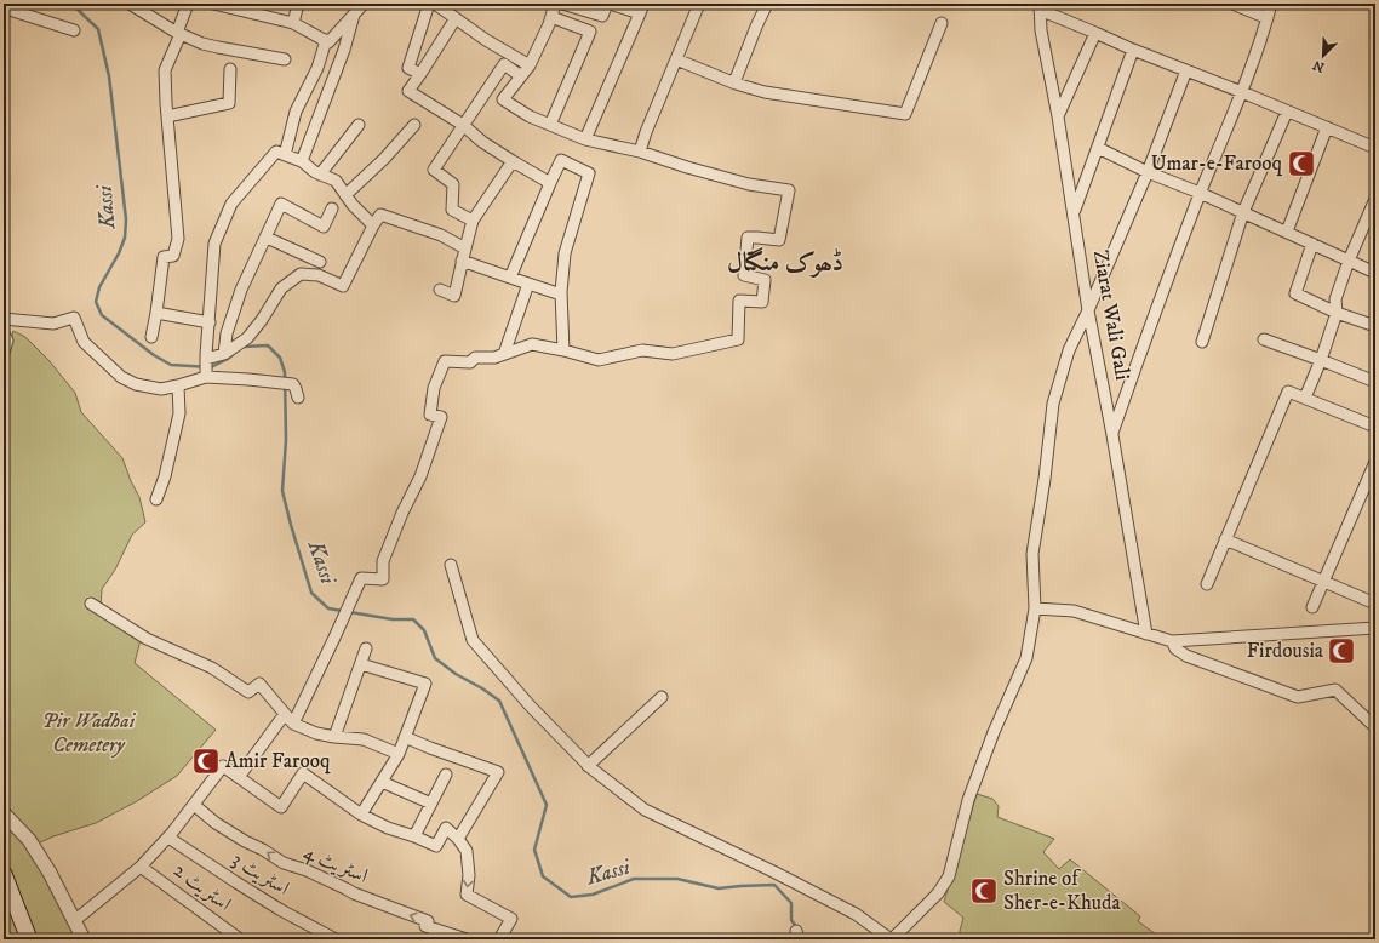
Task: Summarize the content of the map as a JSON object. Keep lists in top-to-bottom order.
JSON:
{
  "streets": {
    "street": [
      "Ziarat Wali Gali",
      "اسٹریٹ 4",
      "اسٹریٹ 3",
      "اسٹریٹ 2"
    ]
  },
  "one_way": ["اسٹریٹ 4"],
  "districts": ["ڈھوک منگتال"],
  "water": ["Kassi"],
  "parks": ["Pir Wadhai Cemetery"],
  "places": {
    "mosque": [
      "Umar-e-Farooq",
      "Firdousia",
      "Amir Farooq",
      "Shrine of Sher-e-Khuda"
    ]
  },
  "north": "bottom left"
}
